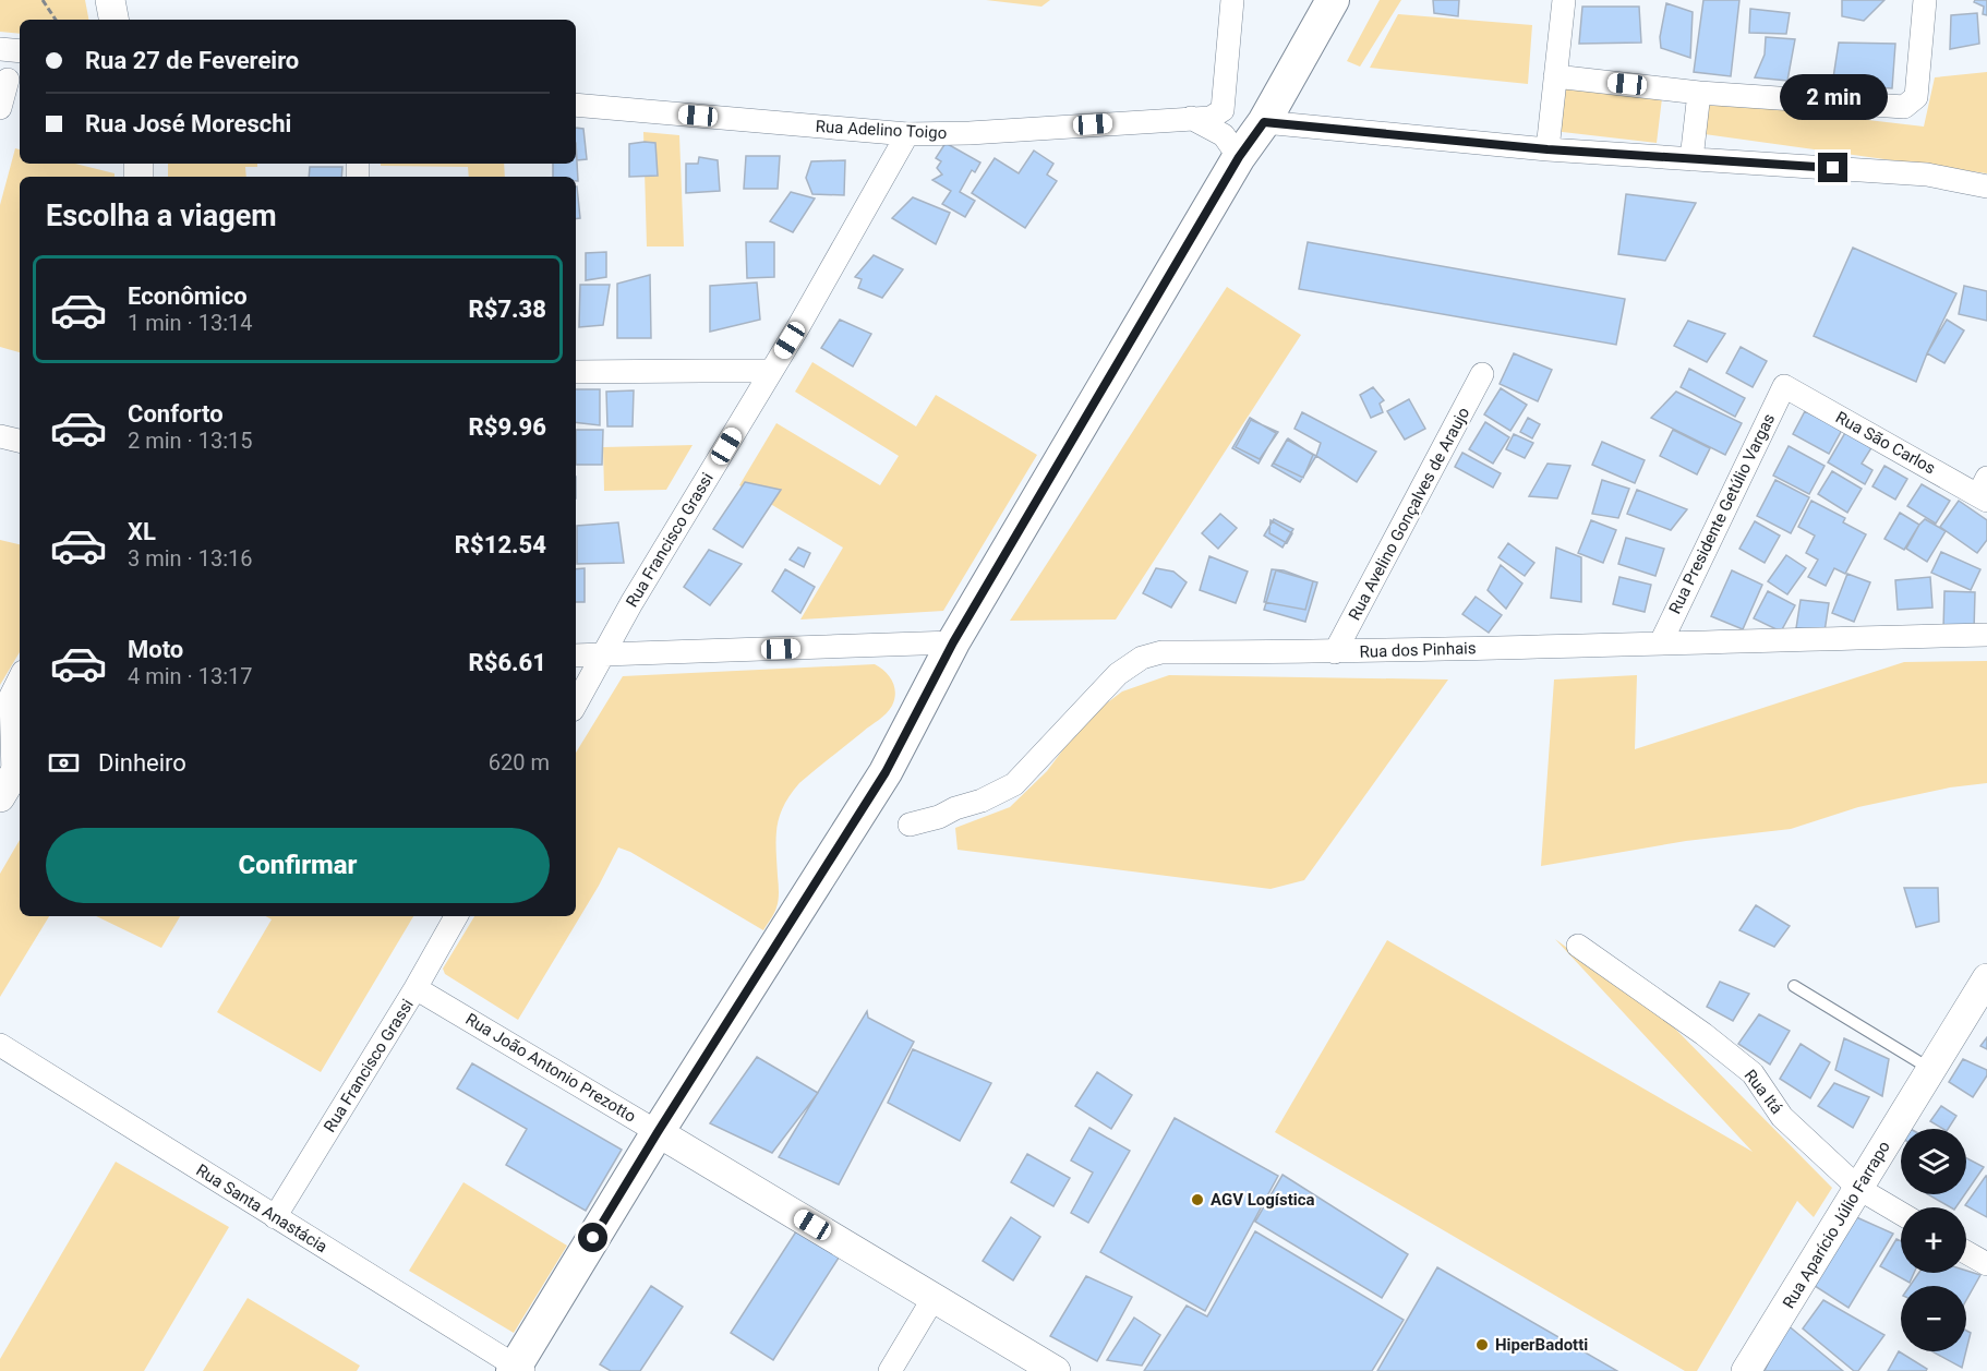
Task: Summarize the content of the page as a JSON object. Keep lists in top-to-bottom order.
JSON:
{
  "streets": {
    "street": [
      "Rua Adelino Toigo",
      "Rua São Carlos",
      "Rua Avelino Gonçalves de Araujo",
      "Rua Presidente Getúlio Vargas",
      "Rua Francisco Grassi",
      "Rua dos Pinhais",
      "Rua João Antonio Prezotto",
      "Rua Itá",
      "Rua Santa Anastácia",
      "Rua Aparício Júlio Farrapo"
    ]
  },
  "crossings": [
    ["Rua Adelino Toigo", "Rua Francisco Grassi"],
    ["Rua São Carlos", "Rua Presidente Getúlio Vargas"],
    ["Rua Avelino Gonçalves de Araujo", "Rua dos Pinhais"],
    ["Rua Presidente Getúlio Vargas", "Rua dos Pinhais"],
    ["Rua Francisco Grassi", "Rua João Antonio Prezotto"],
    ["Rua Francisco Grassi", "Rua Santa Anastácia"],
    ["Rua Itá", "Rua Aparício Júlio Farrapo"]
  ],
  "places": ["AGV Logística", "HiperBadotti"],
  "page": {
    "banner": ["Rua 27 de Fevereiro", "Rua José Moreschi"],
    "bubble": "2 min",
    "heading": "Escolha a viagem",
    "list": [
      {
        "name": "Econômico",
        "note": "1 min · 13:14",
        "value": "R$7.38"
      },
      {
        "name": "Conforto",
        "note": "2 min · 13:15",
        "value": "R$9.96"
      },
      {
        "name": "XL",
        "note": "3 min · 13:16",
        "value": "R$12.54"
      },
      {
        "name": "Moto",
        "note": "4 min · 13:17",
        "value": "R$6.61"
      }
    ],
    "pay": ["Dinheiro", "620 m"],
    "buttons": "Confirmar",
    "map_buttons": ["+", "−"]
  }
}
